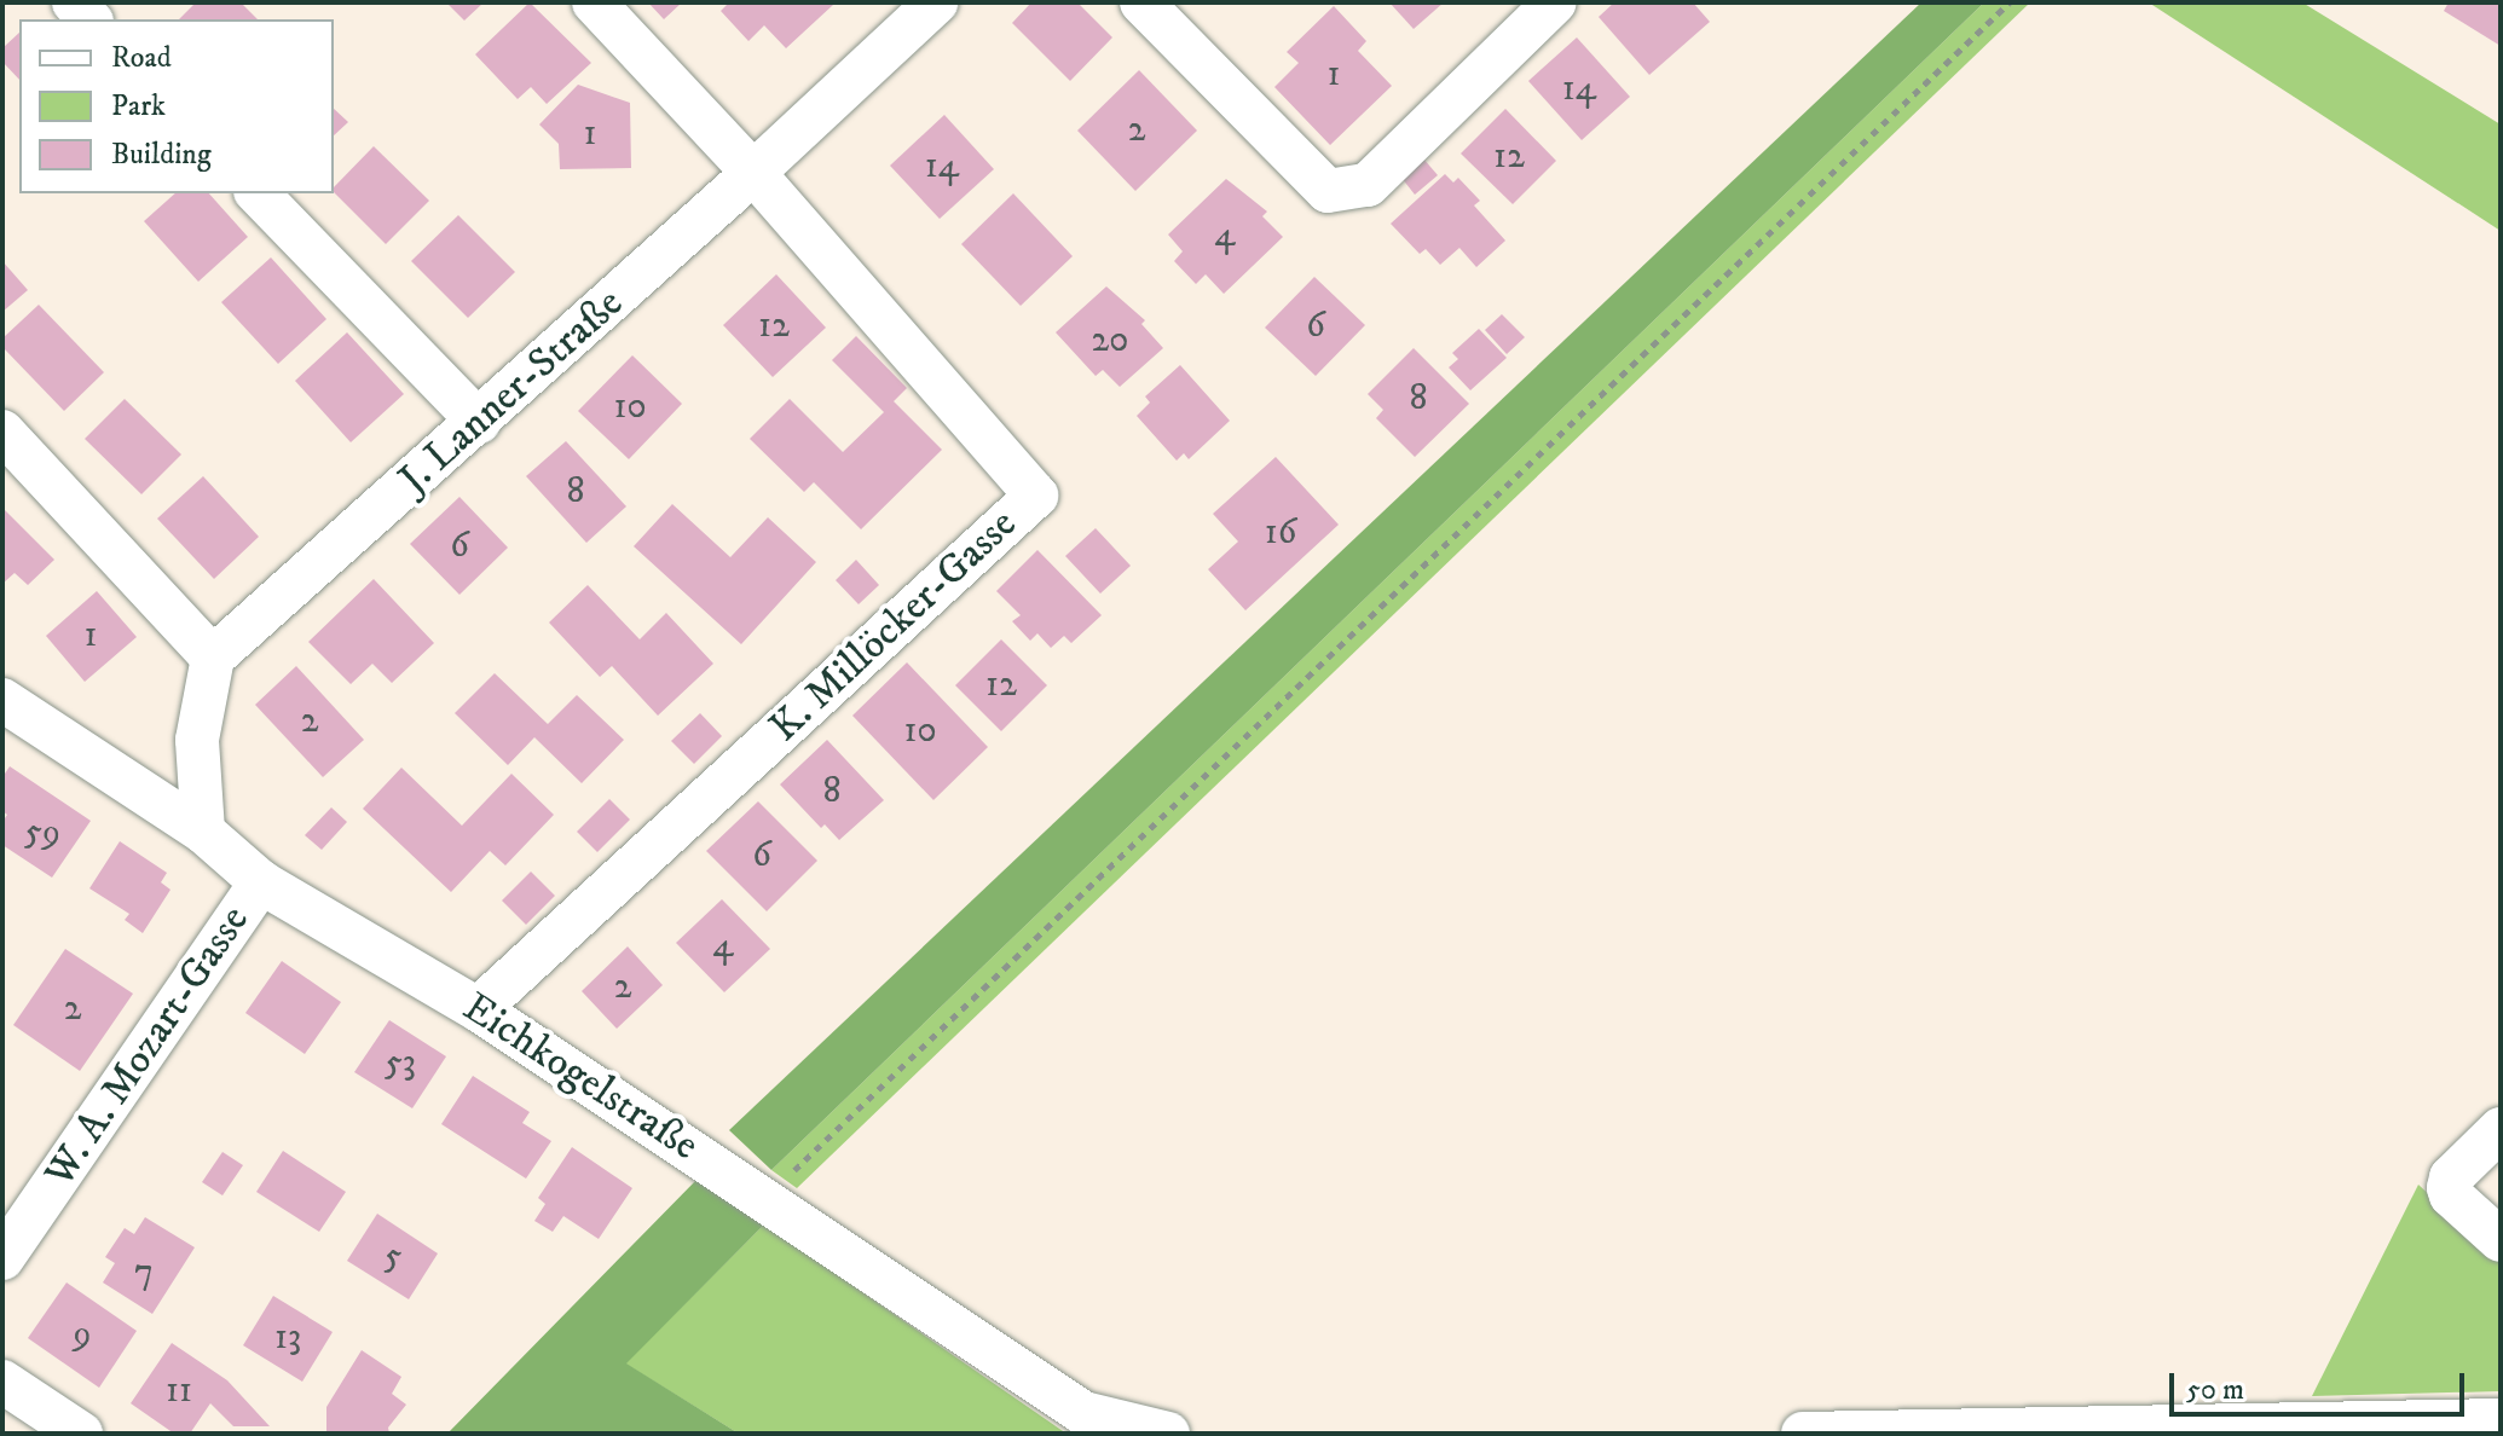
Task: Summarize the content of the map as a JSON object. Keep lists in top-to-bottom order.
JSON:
{
  "streets": {
    "street": [
      "J. Lanner-Straße",
      "K. Millöcker-Gasse",
      "W. A. Mozart-Gasse",
      "Eichkogelstraße"
    ]
  },
  "crossings": [
    ["J. Lanner-Straße", "K. Millöcker-Gasse"],
    ["K. Millöcker-Gasse", "Eichkogelstraße"],
    ["W. A. Mozart-Gasse", "Eichkogelstraße"]
  ],
  "house_numbers": [
    "1",
    "14",
    "2",
    "1",
    "12",
    "14",
    "4",
    "12",
    "6",
    "20",
    "8",
    "10",
    "8",
    "16",
    "6",
    "1",
    "12",
    "2",
    "10",
    "8",
    "59",
    "6",
    "4",
    "2",
    "2",
    "53",
    "5",
    "7",
    "9",
    "13",
    "11"
  ],
  "legend": ["Road", "Park", "Building"],
  "scale_bar": "50 m"
}
